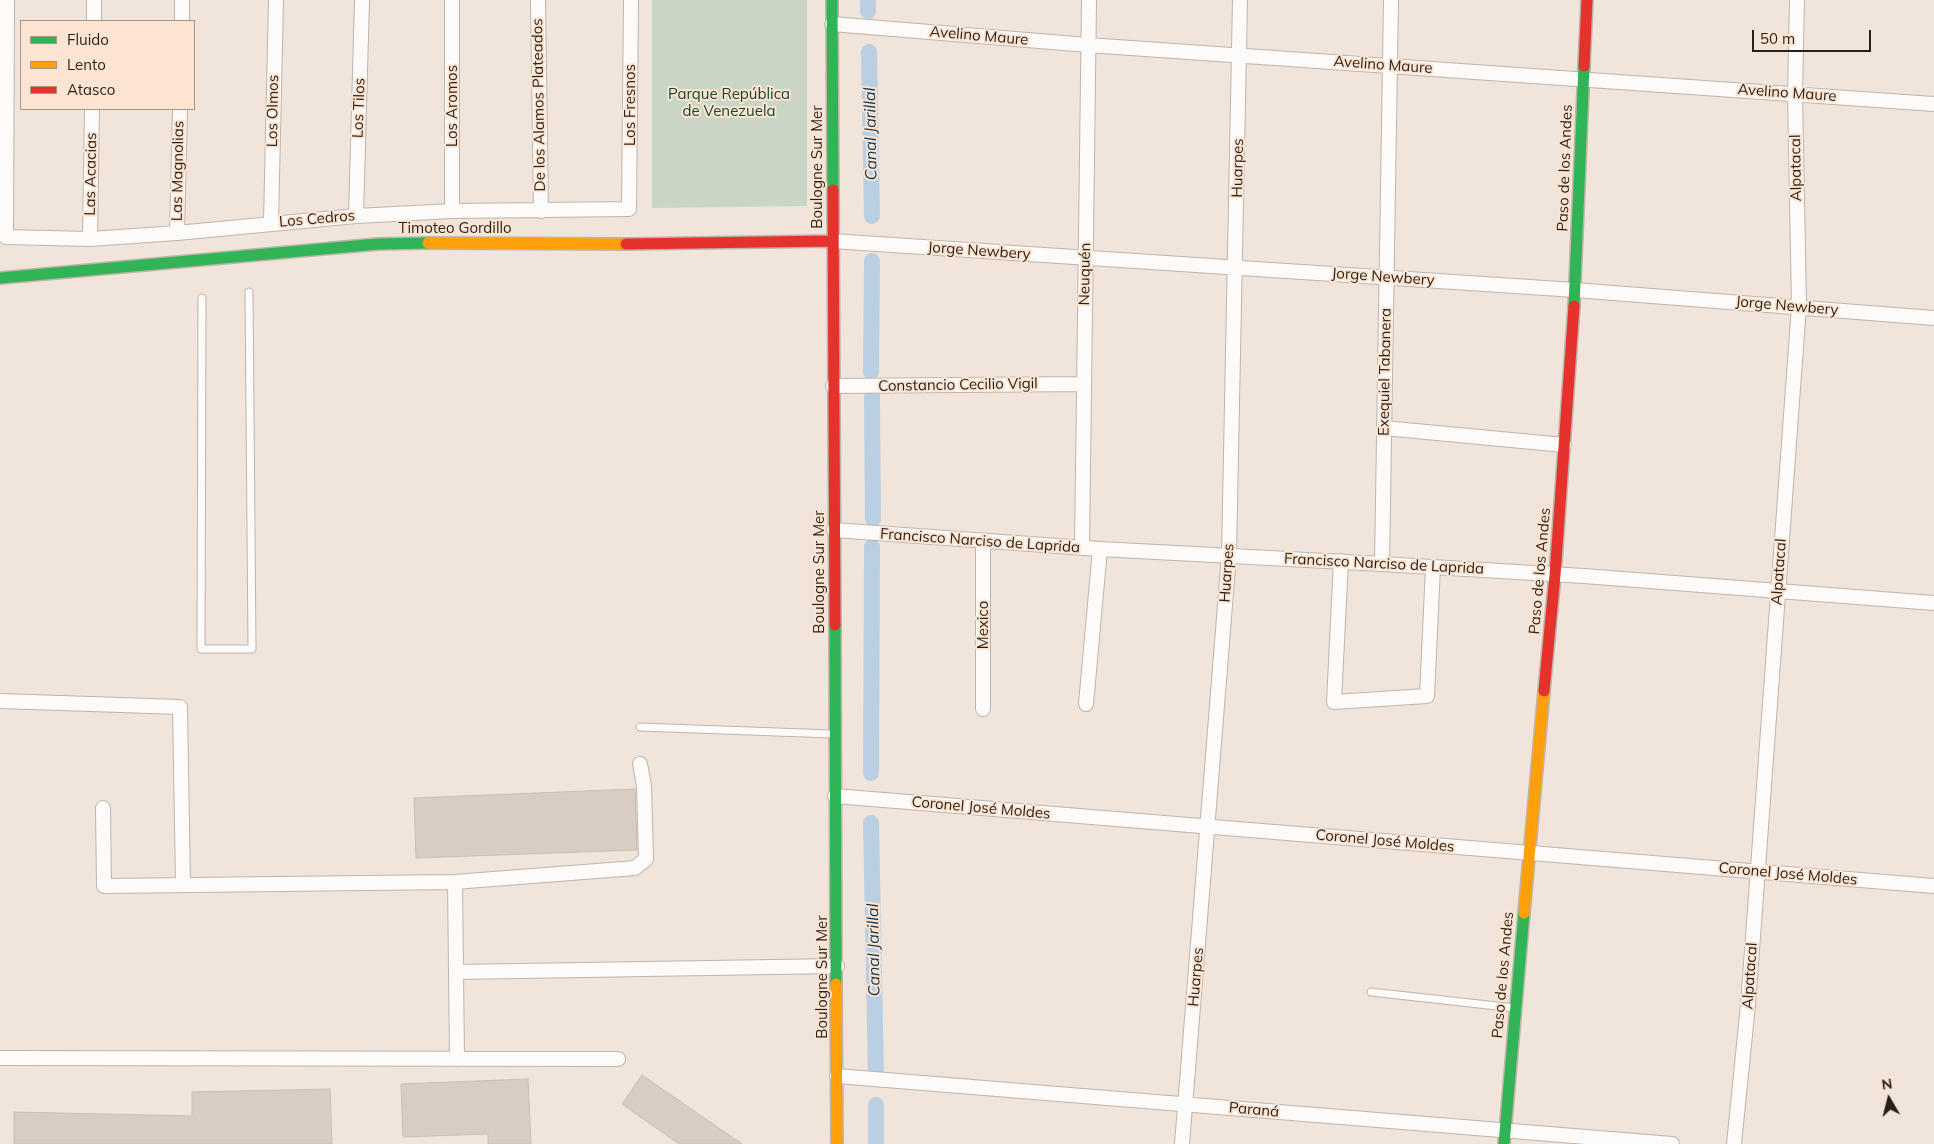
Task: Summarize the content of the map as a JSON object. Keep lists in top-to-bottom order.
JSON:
{
  "streets": {
    "street": [
      "Avelino Maure",
      "De los Alamos Plateados",
      "Los Fresnos",
      "Los Aromos",
      "Los Tilos",
      "Los Olmos",
      "Boulogne Sur Mer",
      "Huarpes",
      "Paso de los Andes",
      "Alpatacal",
      "Las Magnolias",
      "Las Acacias",
      "Los Cedros",
      "Timoteo Gordillo",
      "Jorge Newbery",
      "Neuquén",
      "Exequiel Tabanera",
      "Constancio Cecilio Vigil",
      "Francisco Narciso de Laprida",
      "Mexico",
      "Coronel José Moldes",
      "Paraná"
    ]
  },
  "crossings": [
    ["Avelino Maure", "Boulogne Sur Mer"],
    ["Avelino Maure", "Huarpes"],
    ["Avelino Maure", "Paso de los Andes"],
    ["Avelino Maure", "Alpatacal"],
    ["Avelino Maure", "Neuquén"],
    ["Avelino Maure", "Exequiel Tabanera"],
    ["De los Alamos Plateados", "Los Cedros"],
    ["Los Fresnos", "Los Cedros"],
    ["Los Aromos", "Los Cedros"],
    ["Los Tilos", "Los Cedros"],
    ["Los Olmos", "Los Cedros"],
    ["Boulogne Sur Mer", "Timoteo Gordillo"],
    ["Boulogne Sur Mer", "Jorge Newbery"],
    ["Boulogne Sur Mer", "Constancio Cecilio Vigil"],
    ["Boulogne Sur Mer", "Francisco Narciso de Laprida"],
    ["Boulogne Sur Mer", "Coronel José Moldes"],
    ["Boulogne Sur Mer", "Paraná"],
    ["Huarpes", "Jorge Newbery"],
    ["Huarpes", "Francisco Narciso de Laprida"],
    ["Huarpes", "Coronel José Moldes"],
    ["Huarpes", "Paraná"],
    ["Paso de los Andes", "Jorge Newbery"],
    ["Paso de los Andes", "Francisco Narciso de Laprida"],
    ["Paso de los Andes", "Coronel José Moldes"],
    ["Paso de los Andes", "Paraná"],
    ["Alpatacal", "Jorge Newbery"],
    ["Alpatacal", "Francisco Narciso de Laprida"],
    ["Alpatacal", "Coronel José Moldes"],
    ["Las Magnolias", "Los Cedros"],
    ["Las Acacias", "Los Cedros"],
    ["Timoteo Gordillo", "Jorge Newbery"],
    ["Jorge Newbery", "Neuquén"],
    ["Jorge Newbery", "Exequiel Tabanera"],
    ["Neuquén", "Constancio Cecilio Vigil"],
    ["Neuquén", "Francisco Narciso de Laprida"],
    ["Exequiel Tabanera", "Francisco Narciso de Laprida"],
    ["Francisco Narciso de Laprida", "Mexico"]
  ],
  "water": ["Canal Jarillal"],
  "parks": ["Parque República de Venezuela"],
  "legend": ["Fluido", "Lento", "Atasco"],
  "scale_bar": "50 m",
  "north": "top"
}
